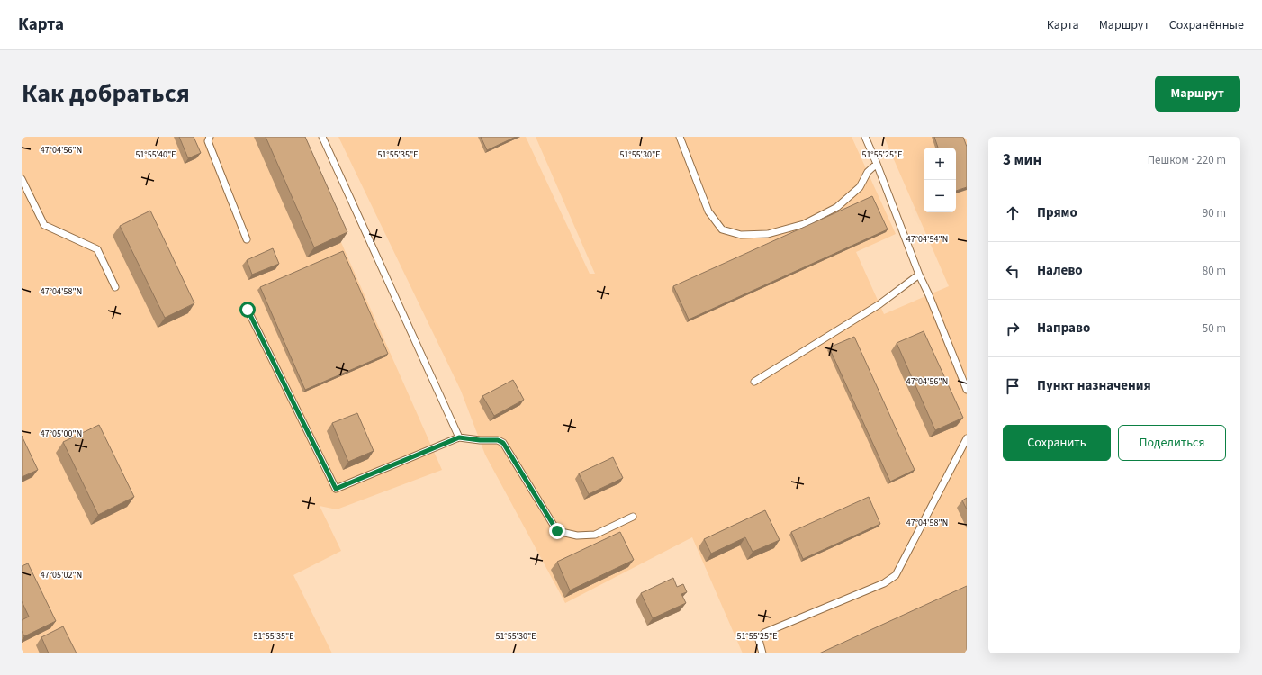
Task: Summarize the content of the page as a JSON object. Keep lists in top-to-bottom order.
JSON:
{
  "page": {
    "header": "Карта",
    "nav": ["Карта", "Маршрут", "Сохранённые"],
    "title": "Как добраться",
    "buttons": [
      "Маршрут",
      ["Сохранить", "Поделиться"]
    ],
    "heading": ["3 мин", "Пешком · 220 m"],
    "map_buttons": ["+", "−"],
    "list": [
      ["Прямо", "90 m"],
      ["Налево", "80 m"],
      ["Направо", "50 m"],
      "Пункт назначения"
    ]
  },
  "coordinates": [
    "47°04'56\"N",
    "51°55'40\"E",
    "51°55'35\"E",
    "51°55'30\"E",
    "51°55'25\"E",
    "47°04'54\"N",
    "47°04'58\"N",
    "47°05'00\"N",
    "47°05'02\"N"
  ]
}
